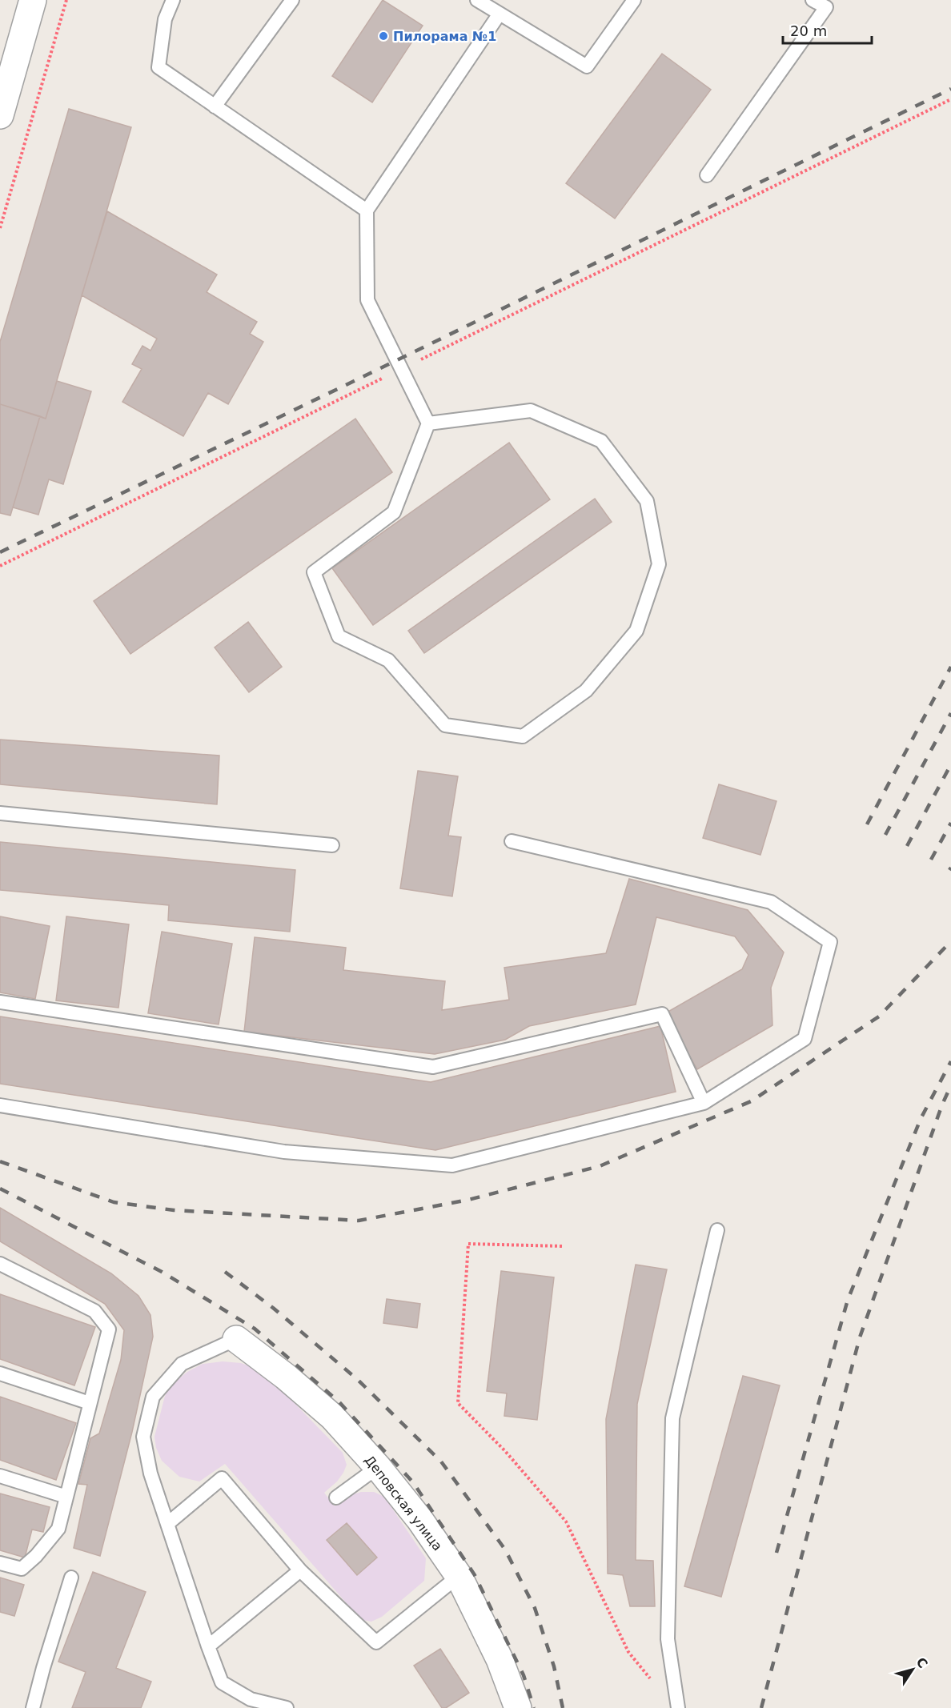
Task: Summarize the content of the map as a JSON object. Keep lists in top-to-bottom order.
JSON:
{
  "streets": {
    "street": ["Деповская улица"]
  },
  "places": ["Пилорама №1"],
  "scale_bar": "20 m",
  "north": "top right"
}
